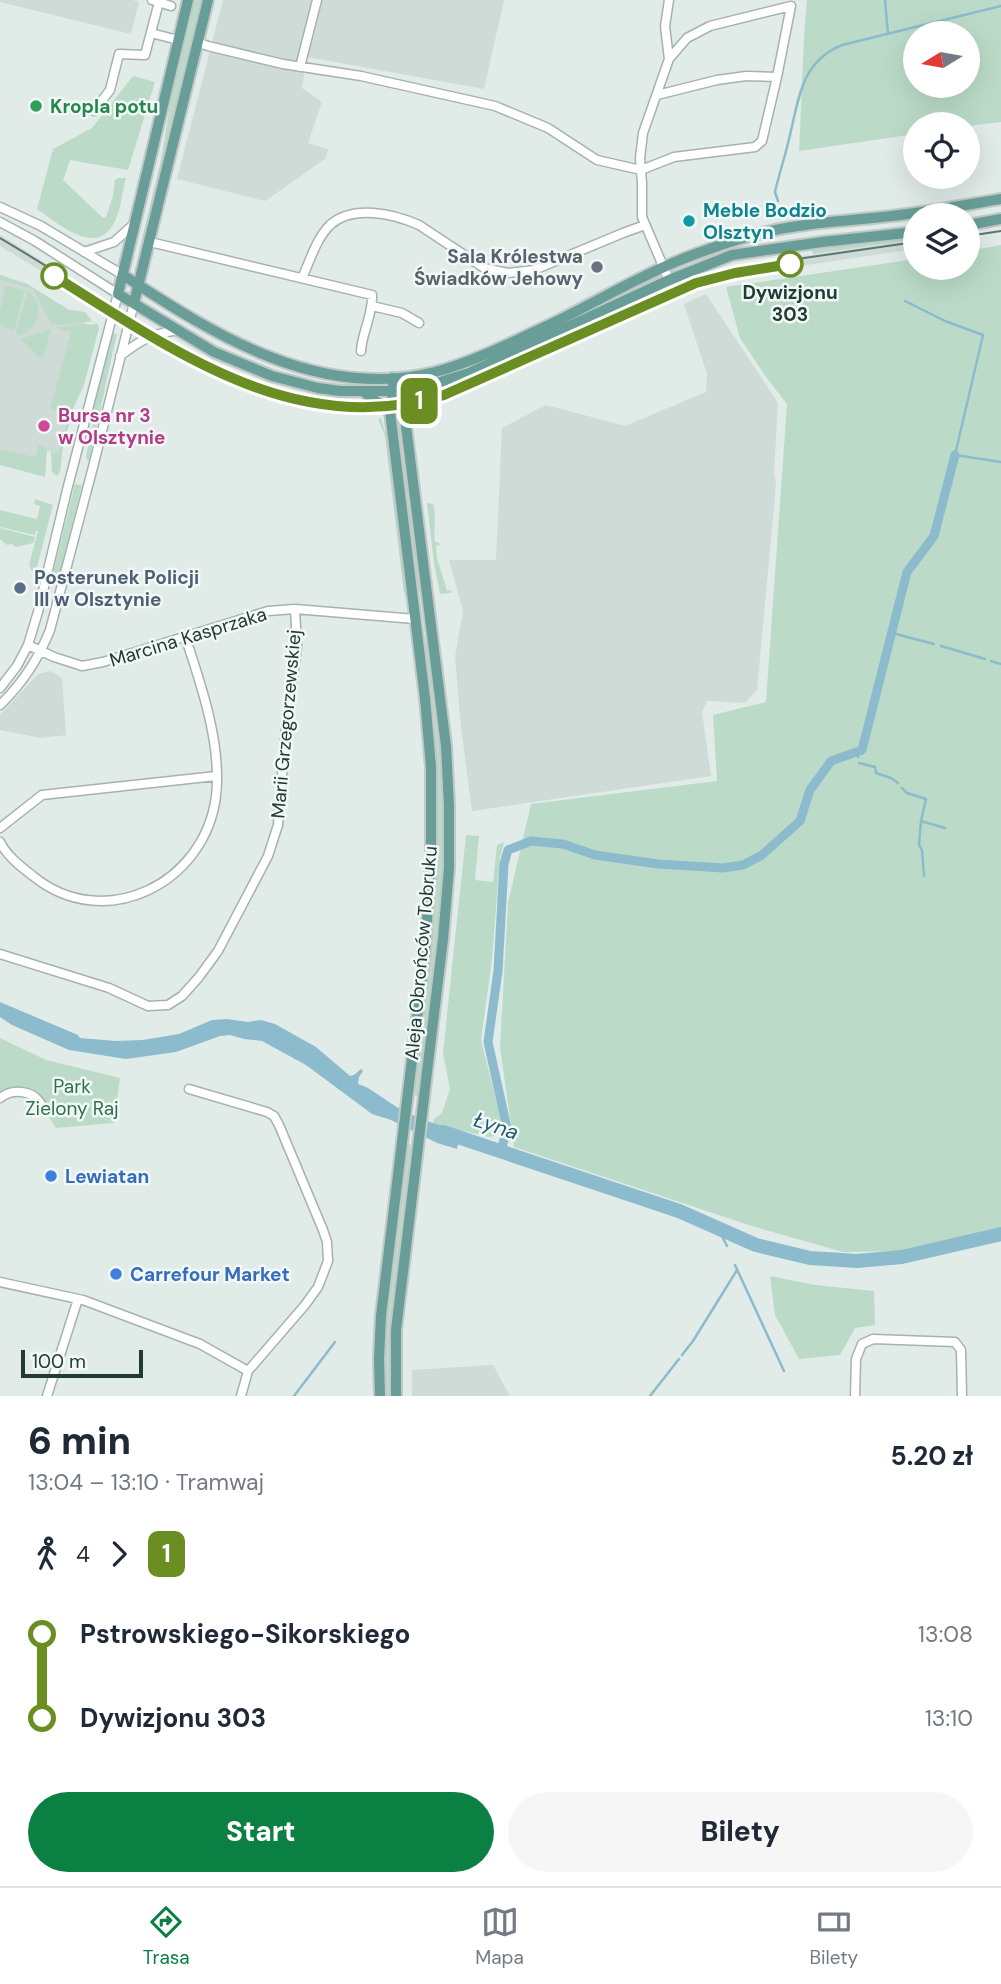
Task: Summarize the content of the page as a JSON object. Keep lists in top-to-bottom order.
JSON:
{
  "streets": {
    "main road": ["Aleja Obrońców Tobruku"],
    "street": ["Marcina Kasprzaka", "Marii Grzegorzewskiej"]
  },
  "crossings": [
    ["Marcina Kasprzaka", "Marii Grzegorzewskiej"],
    ["Marcina Kasprzaka", "Aleja Obrońców Tobruku"]
  ],
  "water": ["Łyna"],
  "parks": ["Park Zielony Raj"],
  "places": [
    "Kropla potu",
    "Meble Bodzio Olsztyn",
    "Dywizjonu 303",
    "Sala Królestwa Świadków Jehowy",
    "Bursa nr 3 w Olsztynie",
    "Posterunek Policji III w Olsztynie",
    "Lewiatan",
    "Carrefour Market"
  ],
  "lines": ["tram line 1"],
  "scale_bar": "100 m",
  "north": "left",
  "page": {
    "on_map": "1",
    "scale": "100 m",
    "heading": ["6 min", "13:04 – 13:10 · Tramwaj", "5.20 zł"],
    "legs": ["4", "1"],
    "list": [
      {
        "name": "Pstrowskiego-Sikorskiego",
        "value": "13:08"
      },
      {
        "name": "Dywizjonu 303",
        "value": "13:10"
      }
    ],
    "buttons": ["Start", "Bilety"],
    "tabs": ["Trasa", "Mapa", "Bilety"]
  }
}
